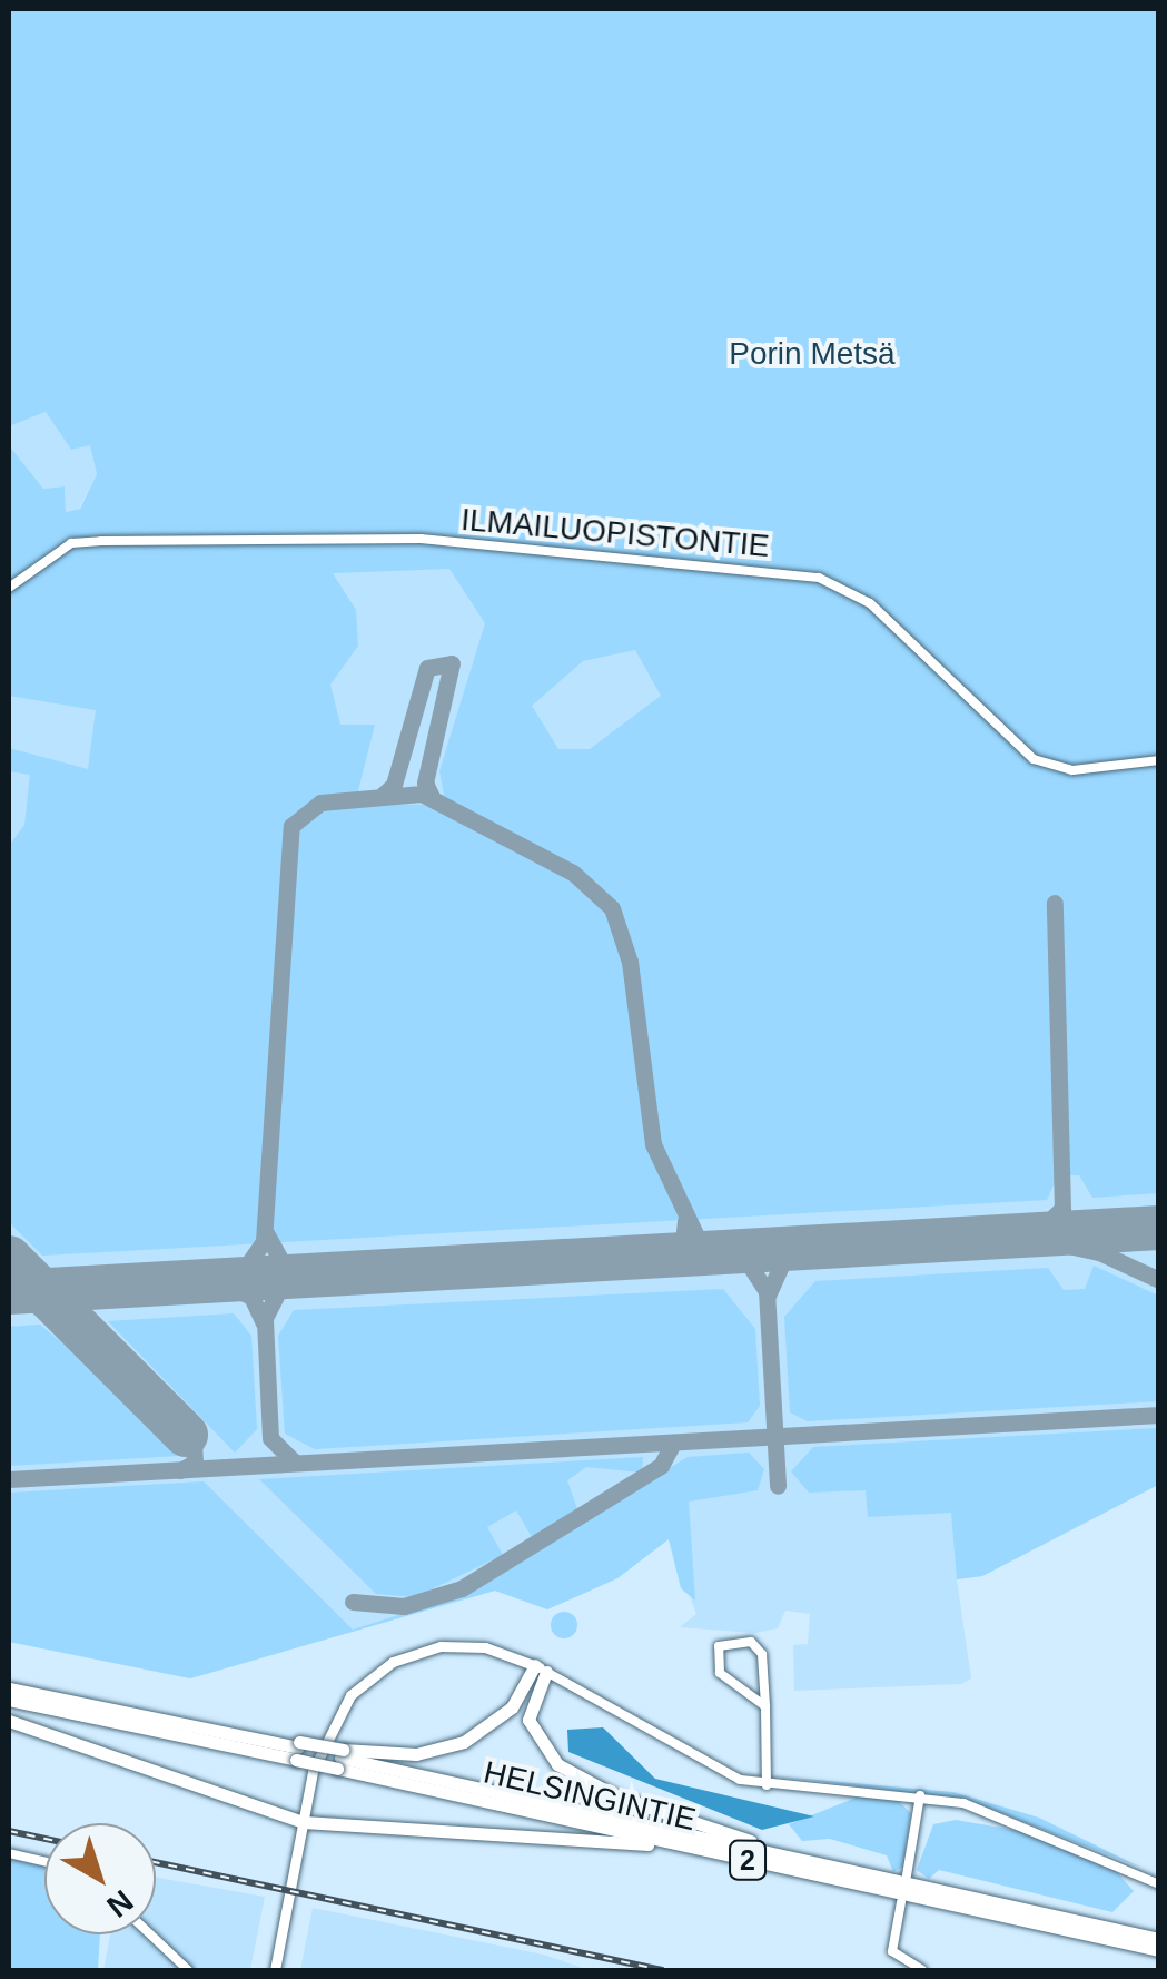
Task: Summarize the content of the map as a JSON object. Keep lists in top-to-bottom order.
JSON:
{
  "streets": {
    "highway": ["HELSINGINTIE", "2"],
    "street": ["ILMAILUOPISTONTIE"]
  },
  "parks": ["Porin Metsä"],
  "north": "bottom right"
}
